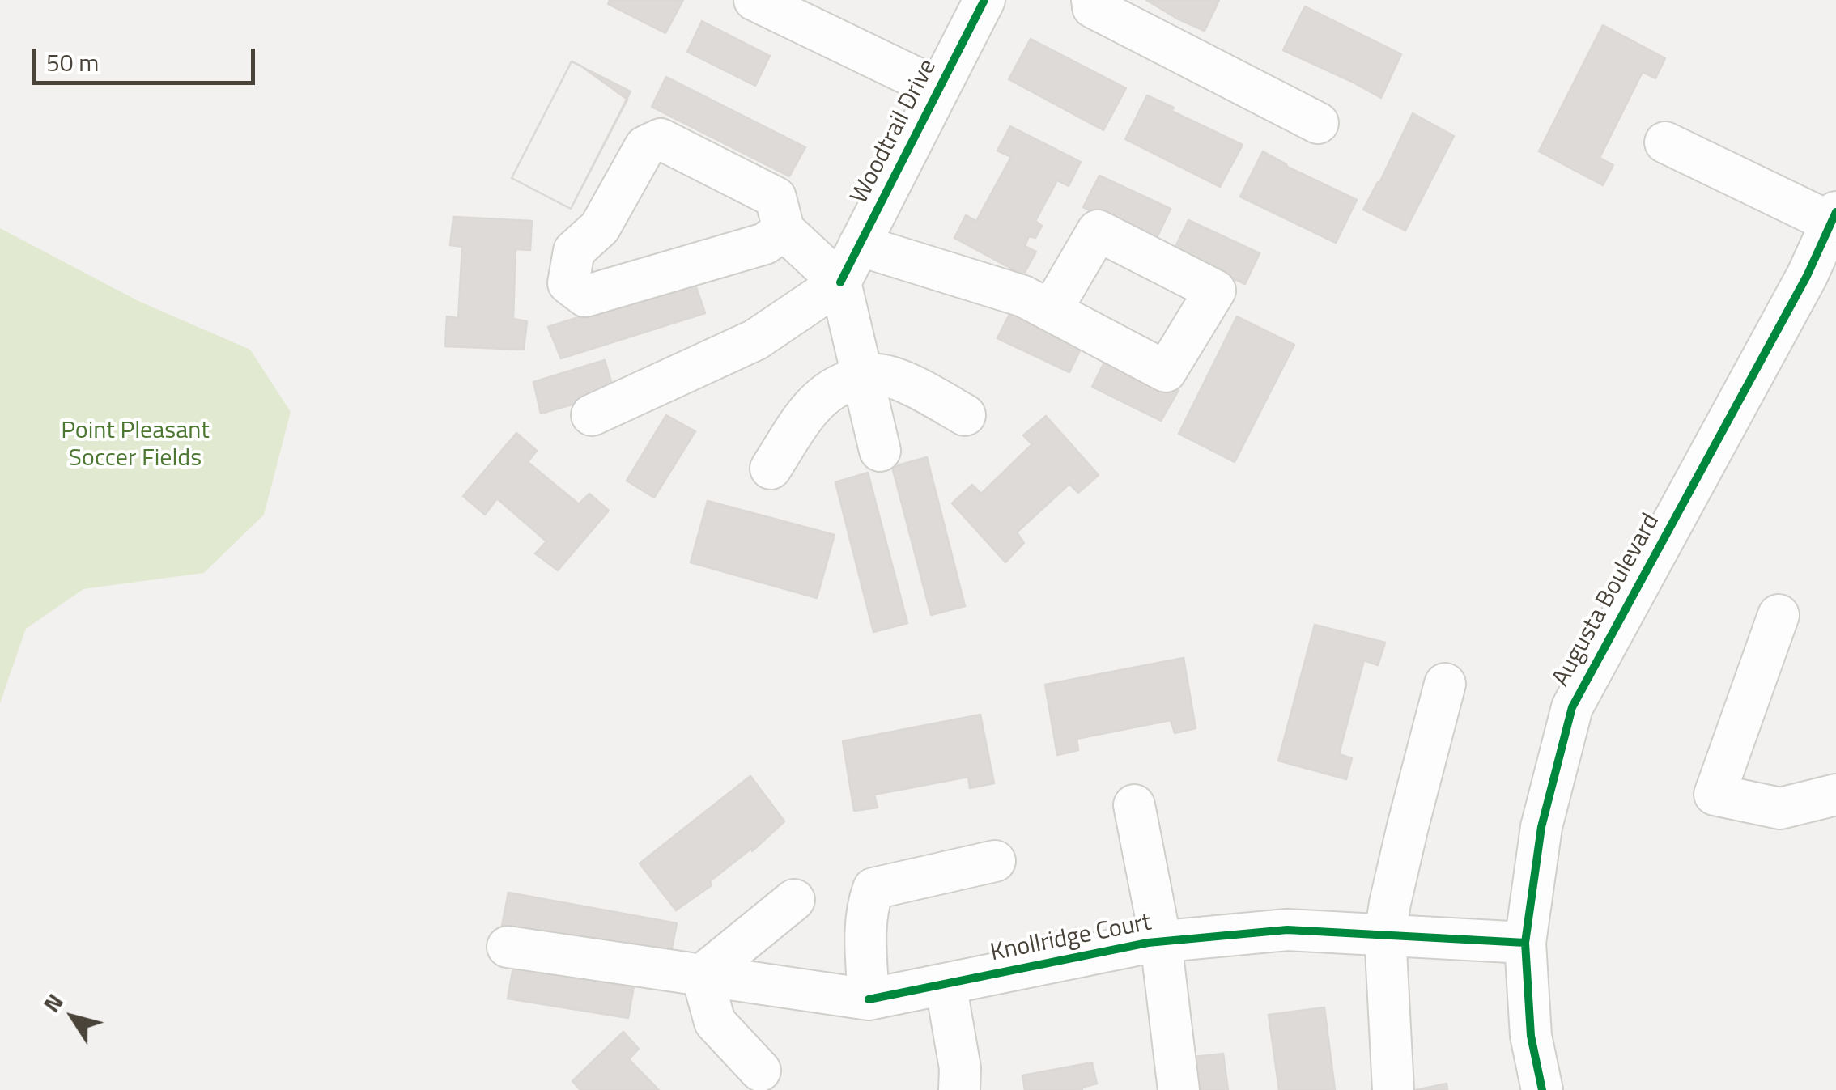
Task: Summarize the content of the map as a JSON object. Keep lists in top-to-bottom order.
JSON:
{
  "streets": {
    "street": ["Woodtrail Drive", "Augusta Boulevard", "Knollridge Court"]
  },
  "crossings": [
    ["Augusta Boulevard", "Knollridge Court"]
  ],
  "parks": ["Point Pleasant Soccer Fields"],
  "scale_bar": "50 m",
  "north": "top left"
}
